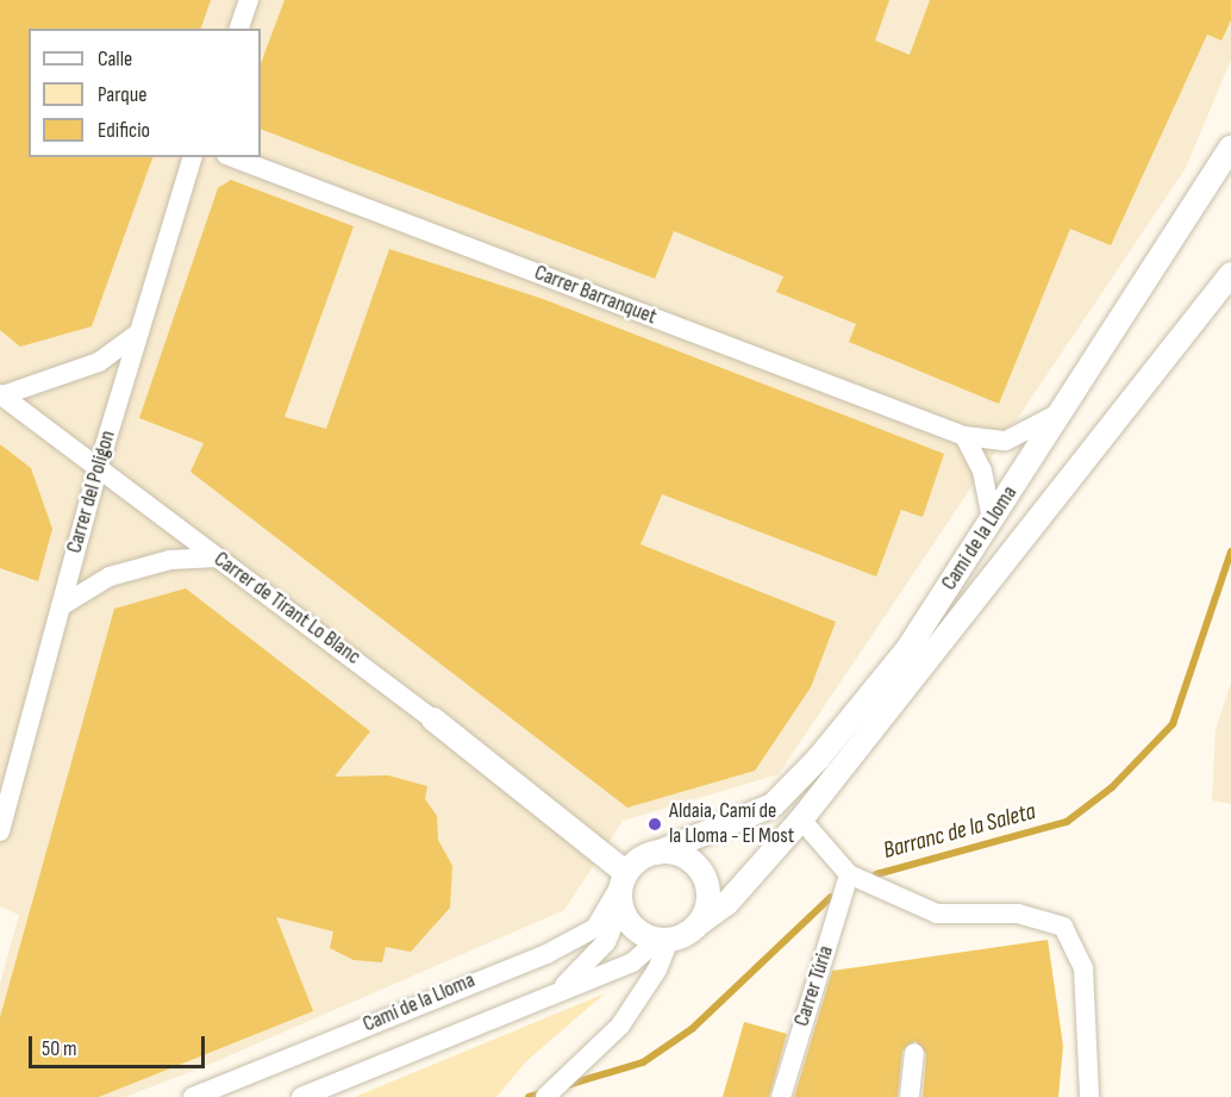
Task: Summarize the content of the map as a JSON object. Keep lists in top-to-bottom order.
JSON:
{
  "streets": {
    "street": [
      "Carrer Barranquet",
      "Carrer del Poligon",
      "Camí de la Lloma",
      "Carrer de Tirant Lo Blanc",
      "Carrer Túria"
    ]
  },
  "crossings": [
    ["Carrer Barranquet", "Camí de la Lloma"],
    ["Carrer del Poligon", "Carrer de Tirant Lo Blanc"],
    ["Camí de la Lloma", "Carrer de Tirant Lo Blanc"]
  ],
  "water": ["Barranc de la Saleta"],
  "places": ["Aldaia, Camí de la Lloma - El Most"],
  "legend": ["Calle", "Parque", "Edificio"],
  "scale_bar": "50 m"
}
